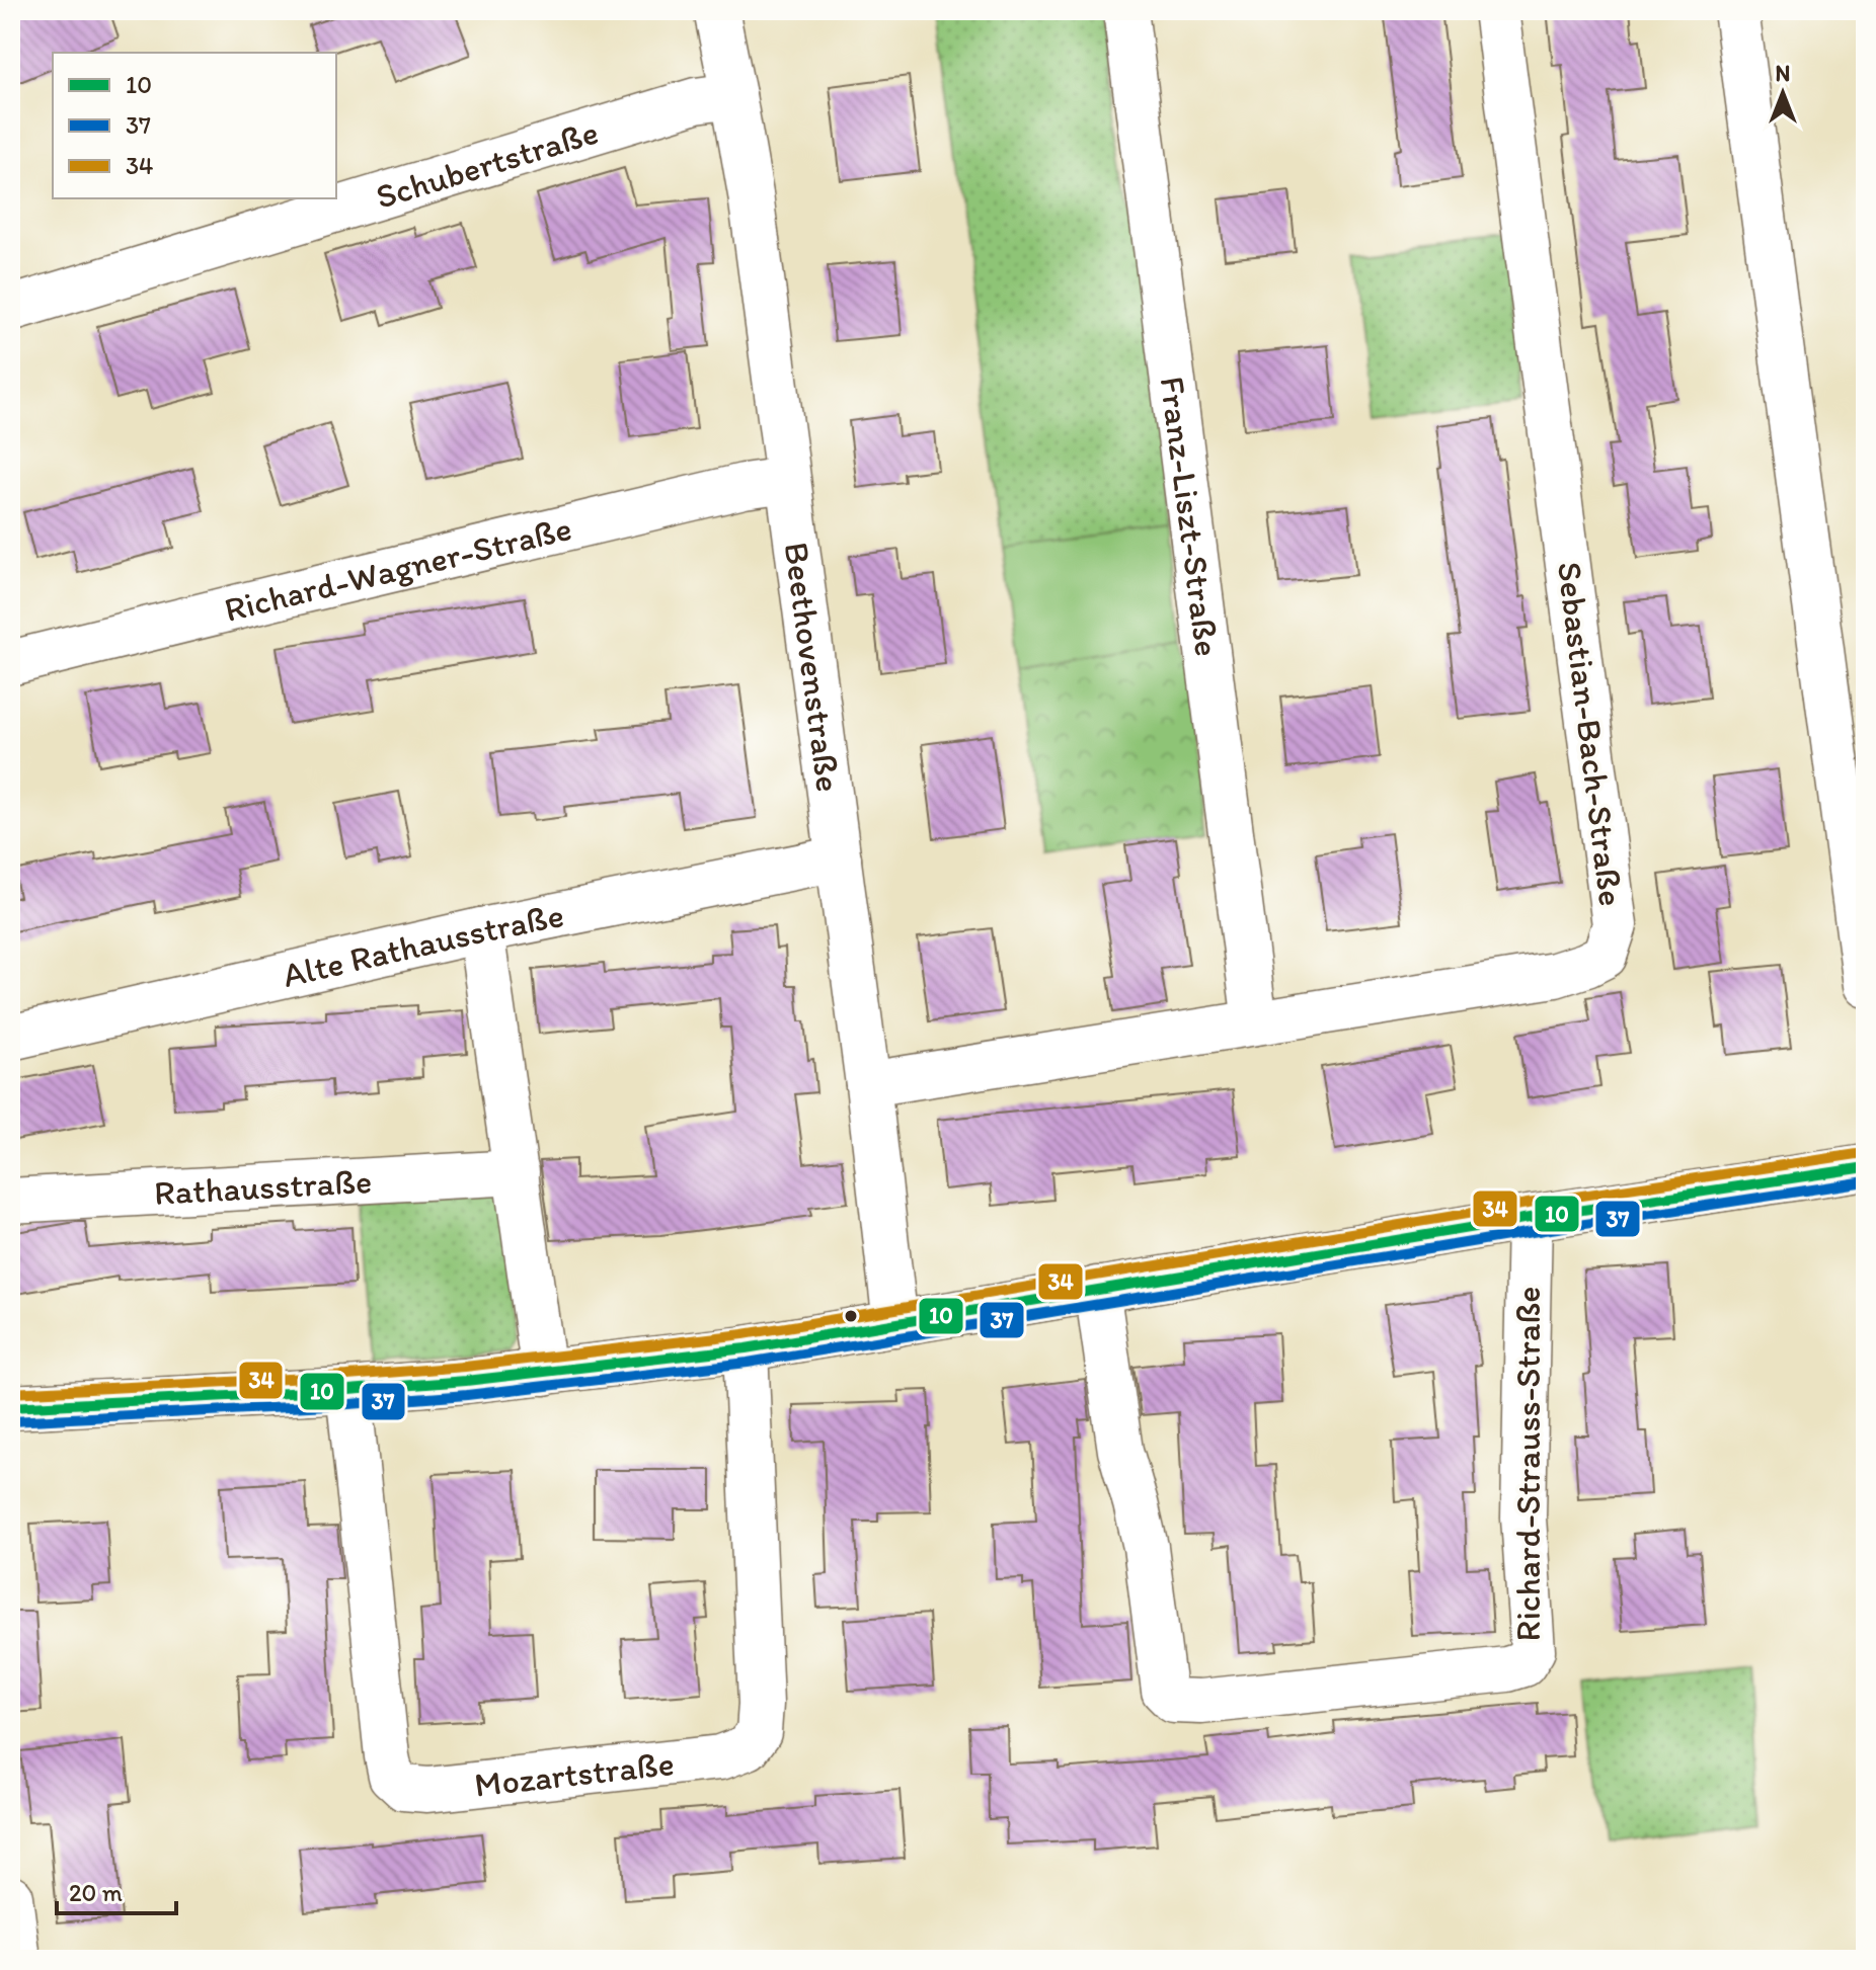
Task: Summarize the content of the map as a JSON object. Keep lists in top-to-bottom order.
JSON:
{
  "streets": {
    "street": [
      "Schubertstraße",
      "Franz-Liszt-Straße",
      "Richard-Wagner-Straße",
      "Beethovenstraße",
      "Sebastian-Bach-Straße",
      "Alte Rathausstraße",
      "Rathausstraße",
      "Richard-Strauss-Straße",
      "Mozartstraße"
    ]
  },
  "crossings": [
    ["Schubertstraße", "Beethovenstraße"],
    ["Franz-Liszt-Straße", "Sebastian-Bach-Straße"],
    ["Richard-Wagner-Straße", "Beethovenstraße"],
    ["Beethovenstraße", "Sebastian-Bach-Straße"],
    ["Beethovenstraße", "Alte Rathausstraße"]
  ],
  "lines": ["transit line 34", "transit line 10", "transit line 37"],
  "legend": ["10", "37", "34"],
  "scale_bar": "20 m",
  "north": "top"
}
